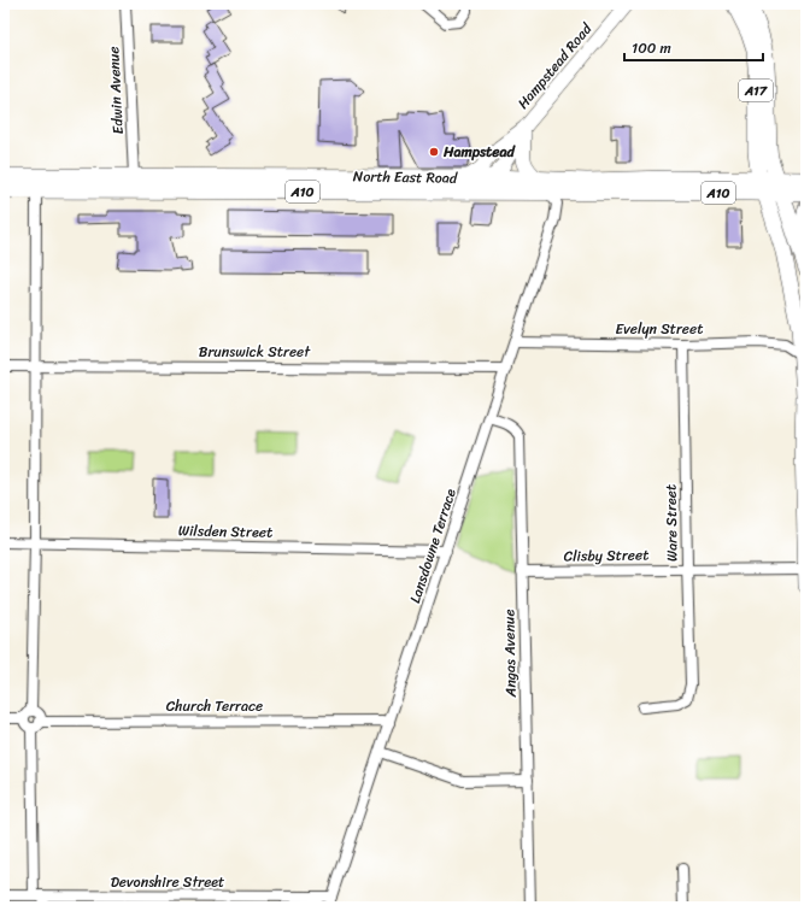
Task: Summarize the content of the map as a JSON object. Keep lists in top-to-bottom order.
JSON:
{
  "streets": {
    "highway": ["A17", "North East Road", "A10"],
    "main road": ["Hampstead Road"],
    "street": [
      "Edwin Avenue",
      "Evelyn Street",
      "Brunswick Street",
      "Ware Street",
      "Wilsden Street",
      "Lansdowne Terrace",
      "Clisby Street",
      "Angas Avenue",
      "Church Terrace",
      "Devonshire Street"
    ]
  },
  "crossings": [
    ["Hampstead Road", "North East Road"],
    ["Edwin Avenue", "North East Road"],
    ["A17", "North East Road"],
    ["A17", "Evelyn Street"],
    ["A17", "Clisby Street"],
    ["North East Road", "Lansdowne Terrace"],
    ["Evelyn Street", "Ware Street"],
    ["Evelyn Street", "Lansdowne Terrace"],
    ["Brunswick Street", "Lansdowne Terrace"],
    ["Ware Street", "Clisby Street"],
    ["Wilsden Street", "Lansdowne Terrace"],
    ["Lansdowne Terrace", "Angas Avenue"],
    ["Lansdowne Terrace", "Church Terrace"],
    ["Lansdowne Terrace", "Devonshire Street"],
    ["Clisby Street", "Angas Avenue"]
  ],
  "places": ["Hampstead"],
  "scale_bar": "100 m"
}
